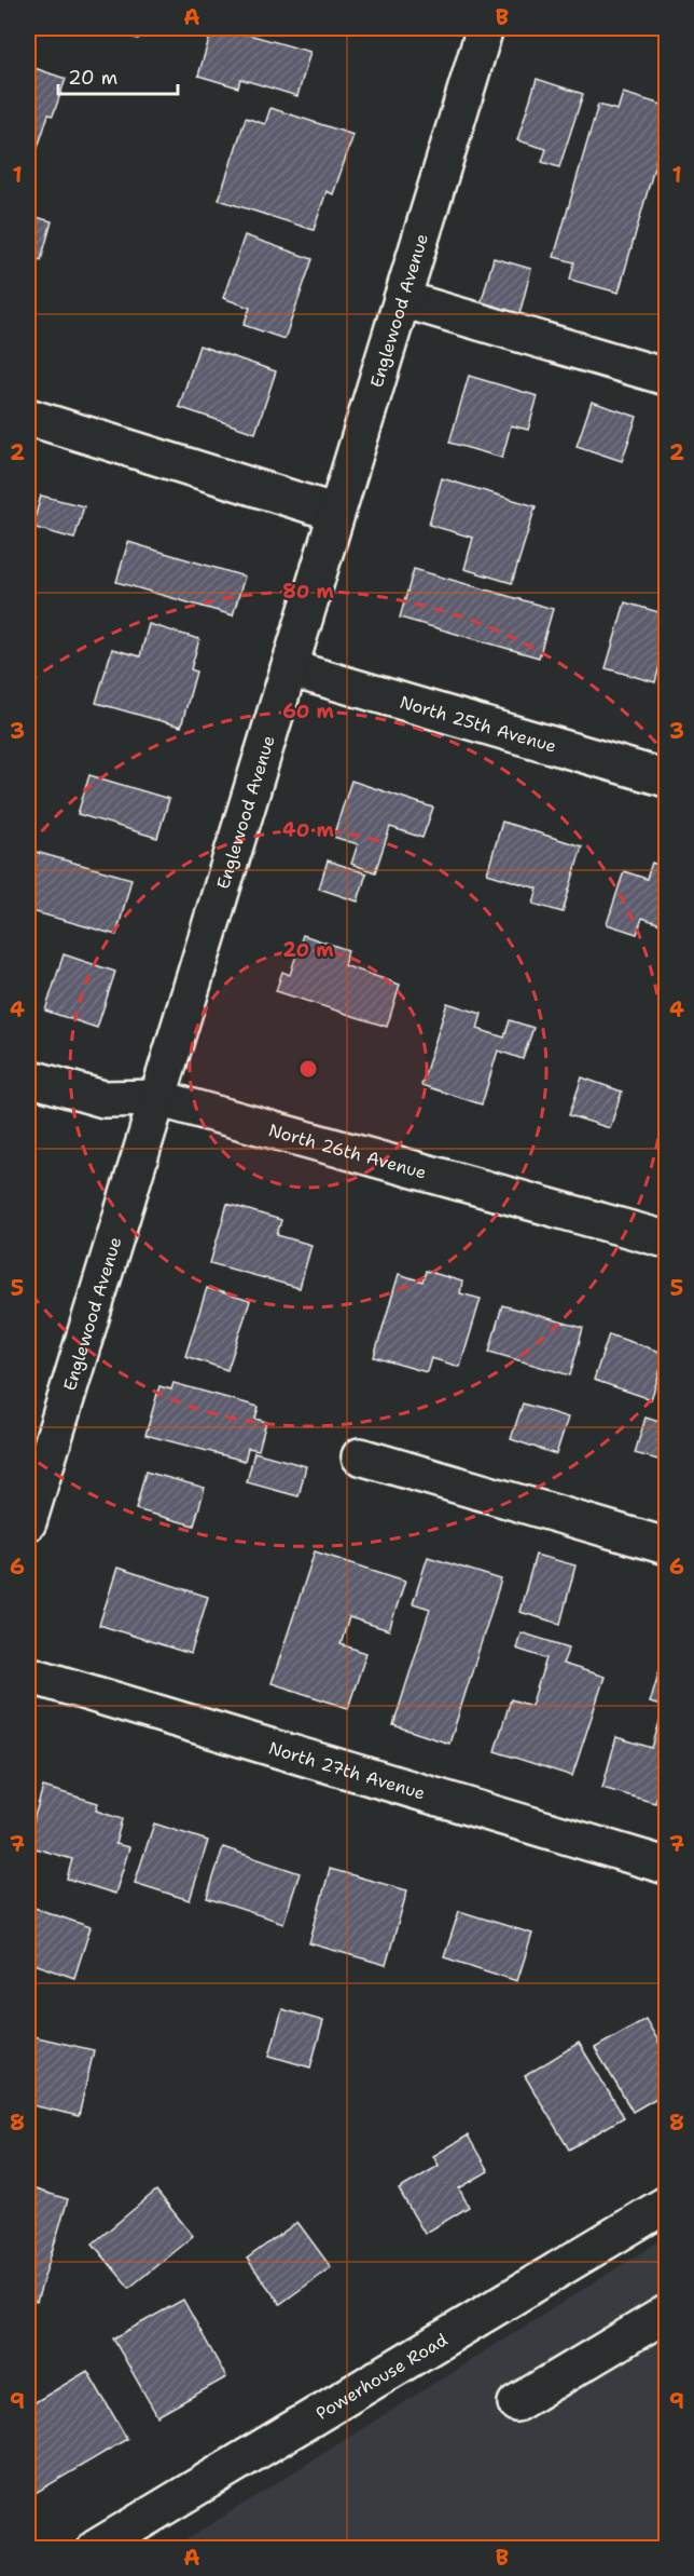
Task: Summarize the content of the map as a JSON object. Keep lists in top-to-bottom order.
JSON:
{
  "streets": {
    "street": [
      "Englewood Avenue",
      "North 25th Avenue",
      "North 26th Avenue",
      "North 27th Avenue",
      "Powerhouse Road"
    ]
  },
  "crossings": [
    ["Englewood Avenue", "North 25th Avenue"],
    ["Englewood Avenue", "North 26th Avenue"]
  ],
  "scale_bar": "20 m",
  "grid": {
    "columns": ["A", "B"],
    "rows": [
      "1",
      "2",
      "3",
      "4",
      "5",
      "6",
      "7",
      "8",
      "9"
    ]
  },
  "rings": [
    "80 m",
    "60 m",
    "40 m",
    "20 m"
  ]
}
